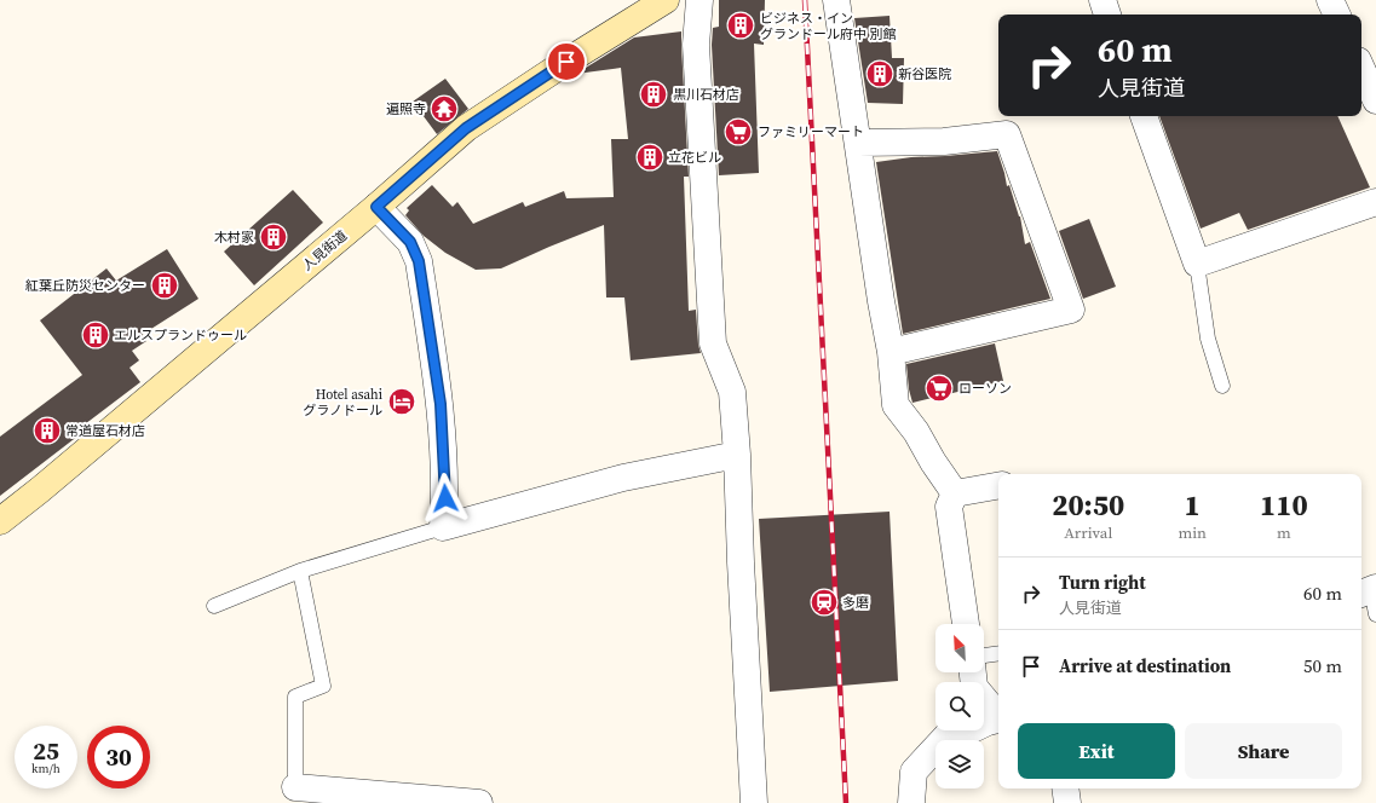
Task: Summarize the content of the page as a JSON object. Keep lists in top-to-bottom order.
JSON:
{
  "streets": {
    "main road": ["人見街道"]
  },
  "places": {
    "building": [
      "ビジネス・イン グランドール府中 別館",
      "新谷医院",
      "黒川石材店",
      "立花ビル",
      "木村家",
      "紅葉丘防災センター",
      "エルスプランドゥール",
      "常道屋石材店"
    ],
    "temple": ["遍照寺"],
    "supermarket": ["ファミリーマート", "ローソン"],
    "hotel": ["Hotel asahi グラノドール"],
    "station": ["多磨"]
  },
  "north": "top left",
  "page": {
    "turn": ["60 m", "人見街道"],
    "eta": [
      "20:50",
      "Arrival",
      "1",
      "min",
      "110",
      "m"
    ],
    "list": [
      {
        "name": "Turn right",
        "note": "人見街道",
        "value": "60 m"
      },
      {
        "name": "Arrive at destination",
        "value": "50 m"
      }
    ],
    "buttons": ["Exit", "Share"],
    "speed": "25 km/h",
    "limit": "30"
  }
}
